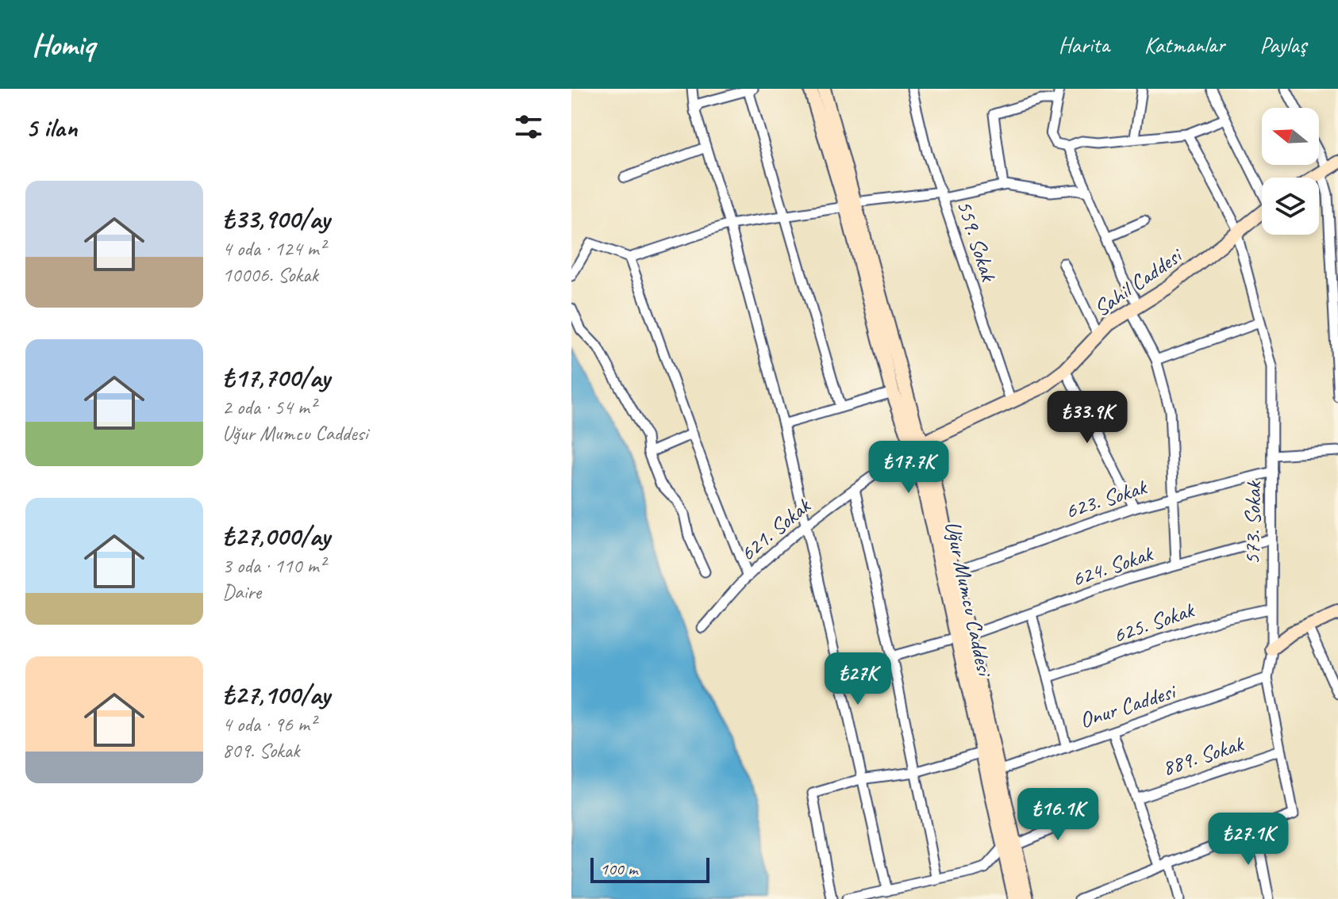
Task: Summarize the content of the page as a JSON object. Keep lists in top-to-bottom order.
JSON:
{
  "streets": {
    "street": [
      "559. Sokak",
      "Sahil Caddesi",
      "623. Sokak",
      "573. Sokak",
      "621. Sokak",
      "624. Sokak",
      "Uğur Mumcu Caddesi",
      "625. Sokak",
      "Onur Caddesi",
      "889. Sokak"
    ]
  },
  "crossings": [
    ["559. Sokak", "Sahil Caddesi"],
    ["Sahil Caddesi", "573. Sokak"],
    ["Sahil Caddesi", "621. Sokak"],
    ["Sahil Caddesi", "Uğur Mumcu Caddesi"],
    ["623. Sokak", "573. Sokak"],
    ["623. Sokak", "Uğur Mumcu Caddesi"],
    ["573. Sokak", "624. Sokak"],
    ["573. Sokak", "625. Sokak"],
    ["573. Sokak", "Onur Caddesi"],
    ["573. Sokak", "889. Sokak"],
    ["621. Sokak", "Uğur Mumcu Caddesi"],
    ["624. Sokak", "Uğur Mumcu Caddesi"],
    ["Uğur Mumcu Caddesi", "Onur Caddesi"]
  ],
  "scale_bar": "100 m",
  "north": "left",
  "page": {
    "header": "Homiq",
    "nav": ["Harita", "Katmanlar", "Paylaş"],
    "heading": "5 ilan",
    "list": [
      {
        "name": "₺33,900/ay",
        "note": "4 oda · 124 m² · 10006. Sokak"
      },
      {
        "name": "₺17,700/ay",
        "note": "2 oda · 54 m² · Uğur Mumcu Caddesi"
      },
      {
        "name": "₺27,000/ay",
        "note": "3 oda · 110 m² · Daire"
      },
      {
        "name": "₺27,100/ay",
        "note": "4 oda · 96 m² · 809. Sokak"
      }
    ],
    "price": [
      "₺33.9K",
      "₺17.7K",
      "₺27K",
      "₺16.1K",
      "₺27.1K"
    ],
    "scale": "100 m"
  }
}
